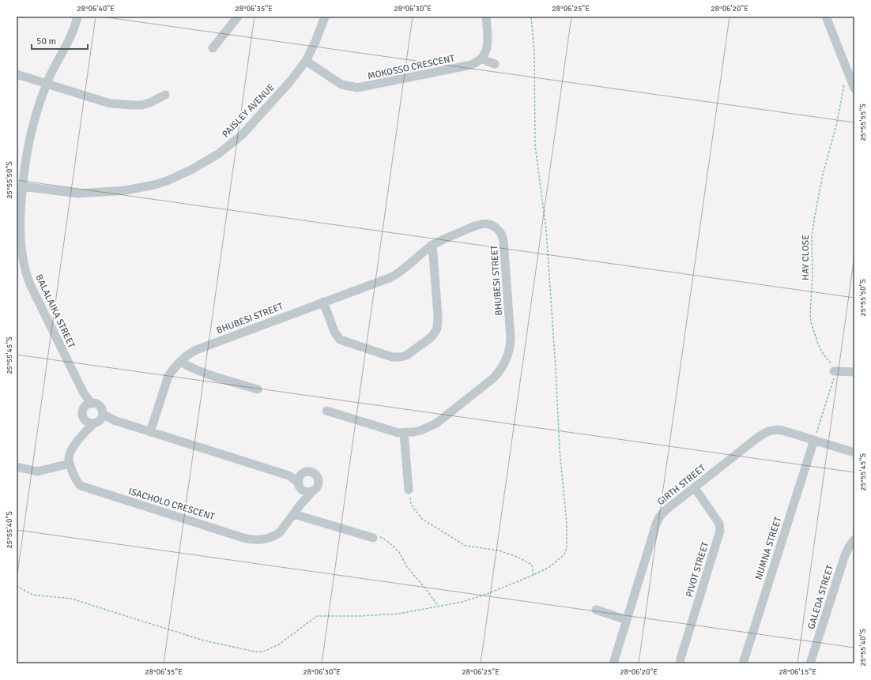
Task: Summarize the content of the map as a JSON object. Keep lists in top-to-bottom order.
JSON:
{
  "streets": {
    "street": [
      "MOKOSSO CRESCENT",
      "PAISLEY AVENUE",
      "BHUBESI STREET",
      "BALALAIKA STREET",
      "GIRTH STREET",
      "ISACHOLO CRESCENT",
      "NUMNA STREET",
      "PIVOT STREET",
      "GALEDA STREET"
    ],
    "path": ["HAY CLOSE"]
  },
  "crossings": [
    ["MOKOSSO CRESCENT", "PAISLEY AVENUE"],
    ["PAISLEY AVENUE", "BALALAIKA STREET"],
    ["GIRTH STREET", "NUMNA STREET"],
    ["GIRTH STREET", "PIVOT STREET"]
  ],
  "scale_bar": "50 m",
  "coordinates": [
    "28°06'40\"E",
    "28°06'35\"E",
    "28°06'30\"E",
    "28°06'25\"E",
    "28°06'20\"E",
    "25°55'55\"S",
    "25°55'50\"S",
    "25°55'45\"S",
    "25°55'40\"S",
    "28°06'15\"E"
  ]
}
